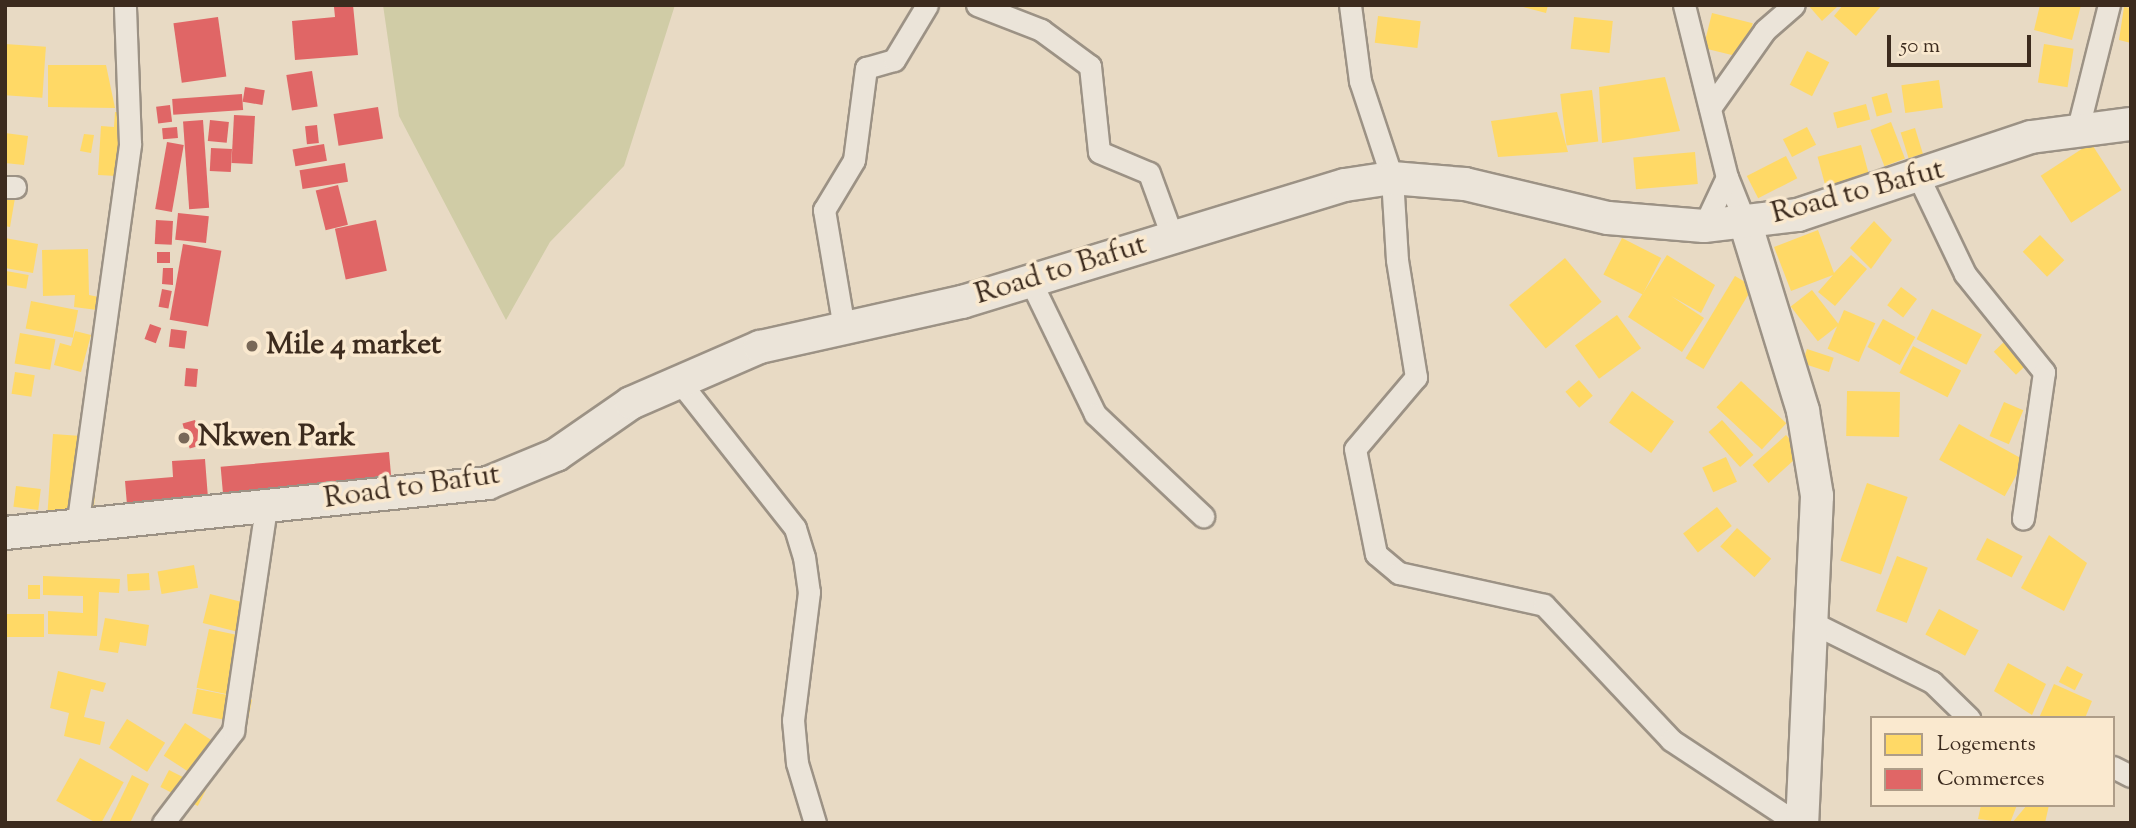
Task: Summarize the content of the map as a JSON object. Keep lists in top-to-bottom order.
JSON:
{
  "streets": {
    "street": ["Road to Bafut"]
  },
  "places": ["Mile 4 market", "Nkwen Park"],
  "legend": ["Logements", "Commerces"],
  "scale_bar": "50 m"
}
